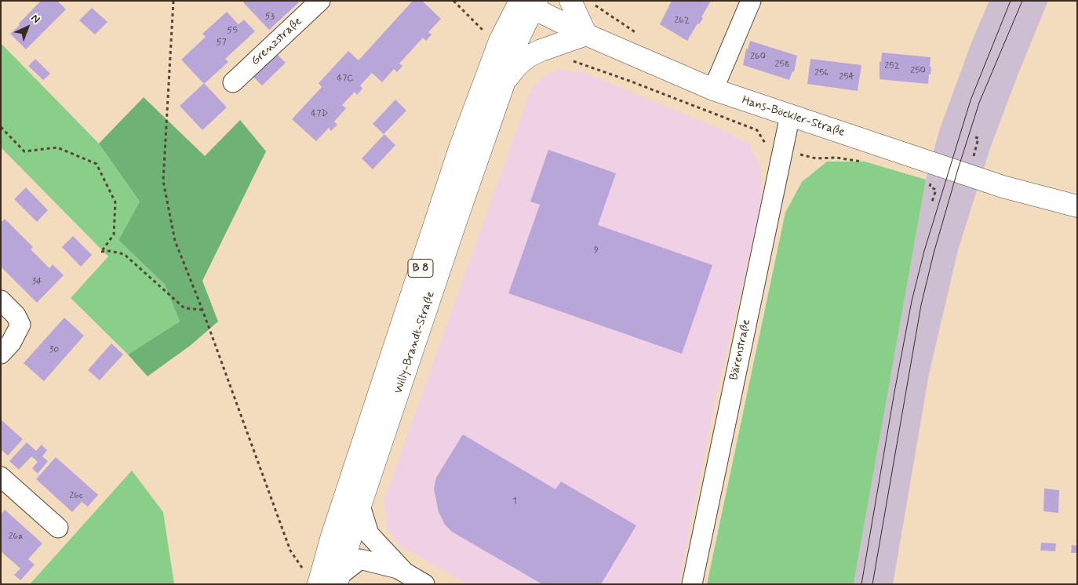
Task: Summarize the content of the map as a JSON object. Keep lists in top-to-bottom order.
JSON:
{
  "streets": {
    "main road": ["Hans-Böckler-Straße", "B 8", "Willy-Brandt-Straße"],
    "street": ["Grenzstraße", "Bärenstraße"]
  },
  "crossings": [
    ["Hans-Böckler-Straße", "Willy-Brandt-Straße"],
    ["Hans-Böckler-Straße", "Bärenstraße"]
  ],
  "house_numbers": [
    "53",
    "262",
    "55",
    "57",
    "260",
    "258",
    "252",
    "250",
    "256",
    "254",
    "47C",
    "47D",
    "9",
    "34",
    "30",
    "26c",
    "1",
    "26a"
  ],
  "north": "top right"
}
